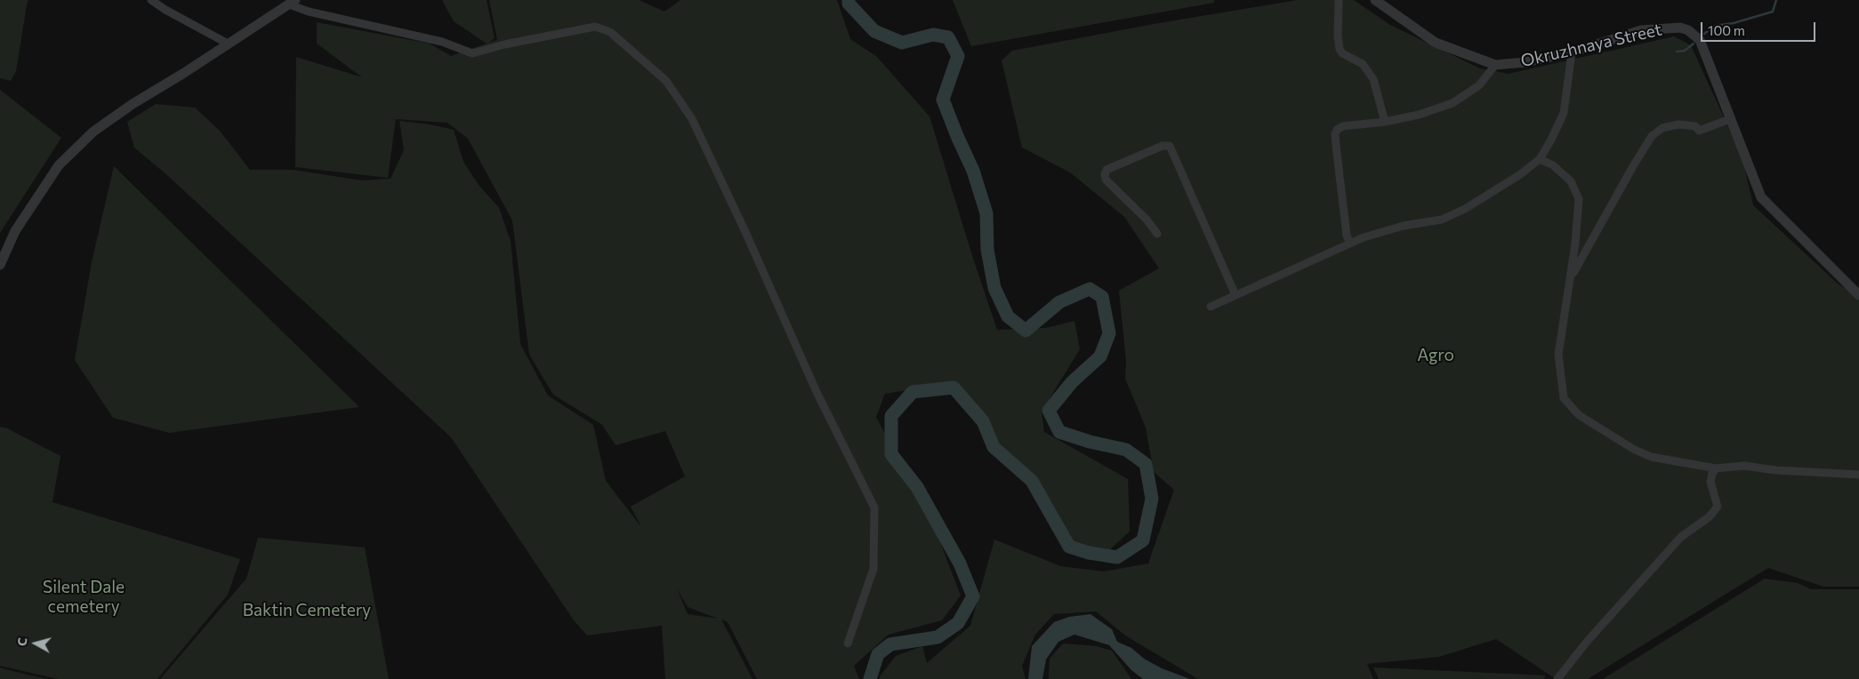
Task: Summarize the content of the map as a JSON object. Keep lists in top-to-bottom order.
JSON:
{
  "streets": {
    "street": ["Okruzhnaya Street"]
  },
  "parks": ["Agro", "Silent Dale cemetery", "Baktin Cemetery"],
  "scale_bar": "100 m",
  "north": "left"
}
